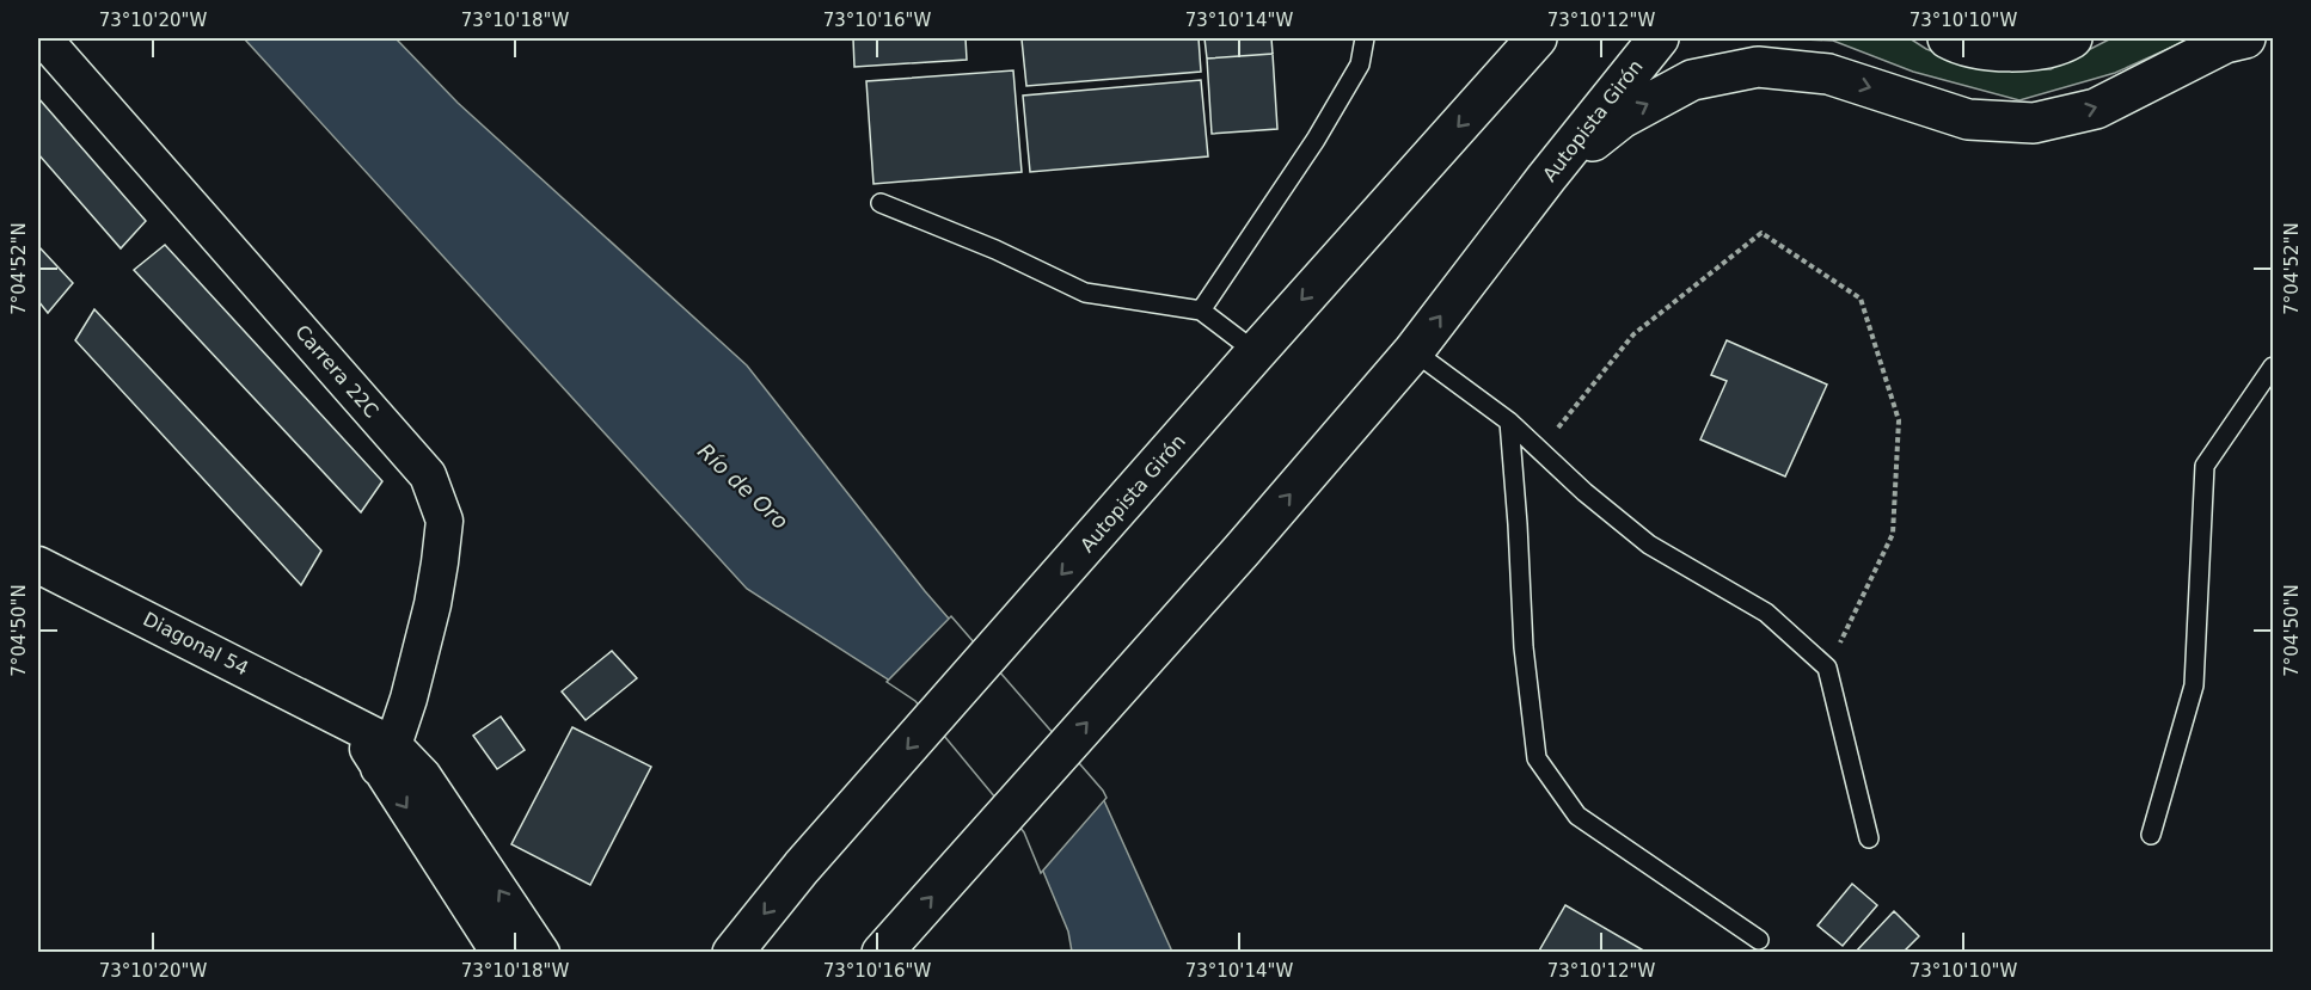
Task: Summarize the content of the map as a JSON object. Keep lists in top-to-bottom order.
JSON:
{
  "streets": {
    "highway": ["Autopista Girón"],
    "street": ["Carrera 22C", "Diagonal 54"]
  },
  "crossings": [
    ["Carrera 22C", "Diagonal 54"]
  ],
  "water": ["Río de Oro"],
  "coordinates": [
    "73°10'20\"W",
    "73°10'18\"W",
    "73°10'16\"W",
    "73°10'14\"W",
    "73°10'12\"W",
    "73°10'10\"W",
    "7°04'52\"N",
    "7°04'50\"N"
  ]
}
